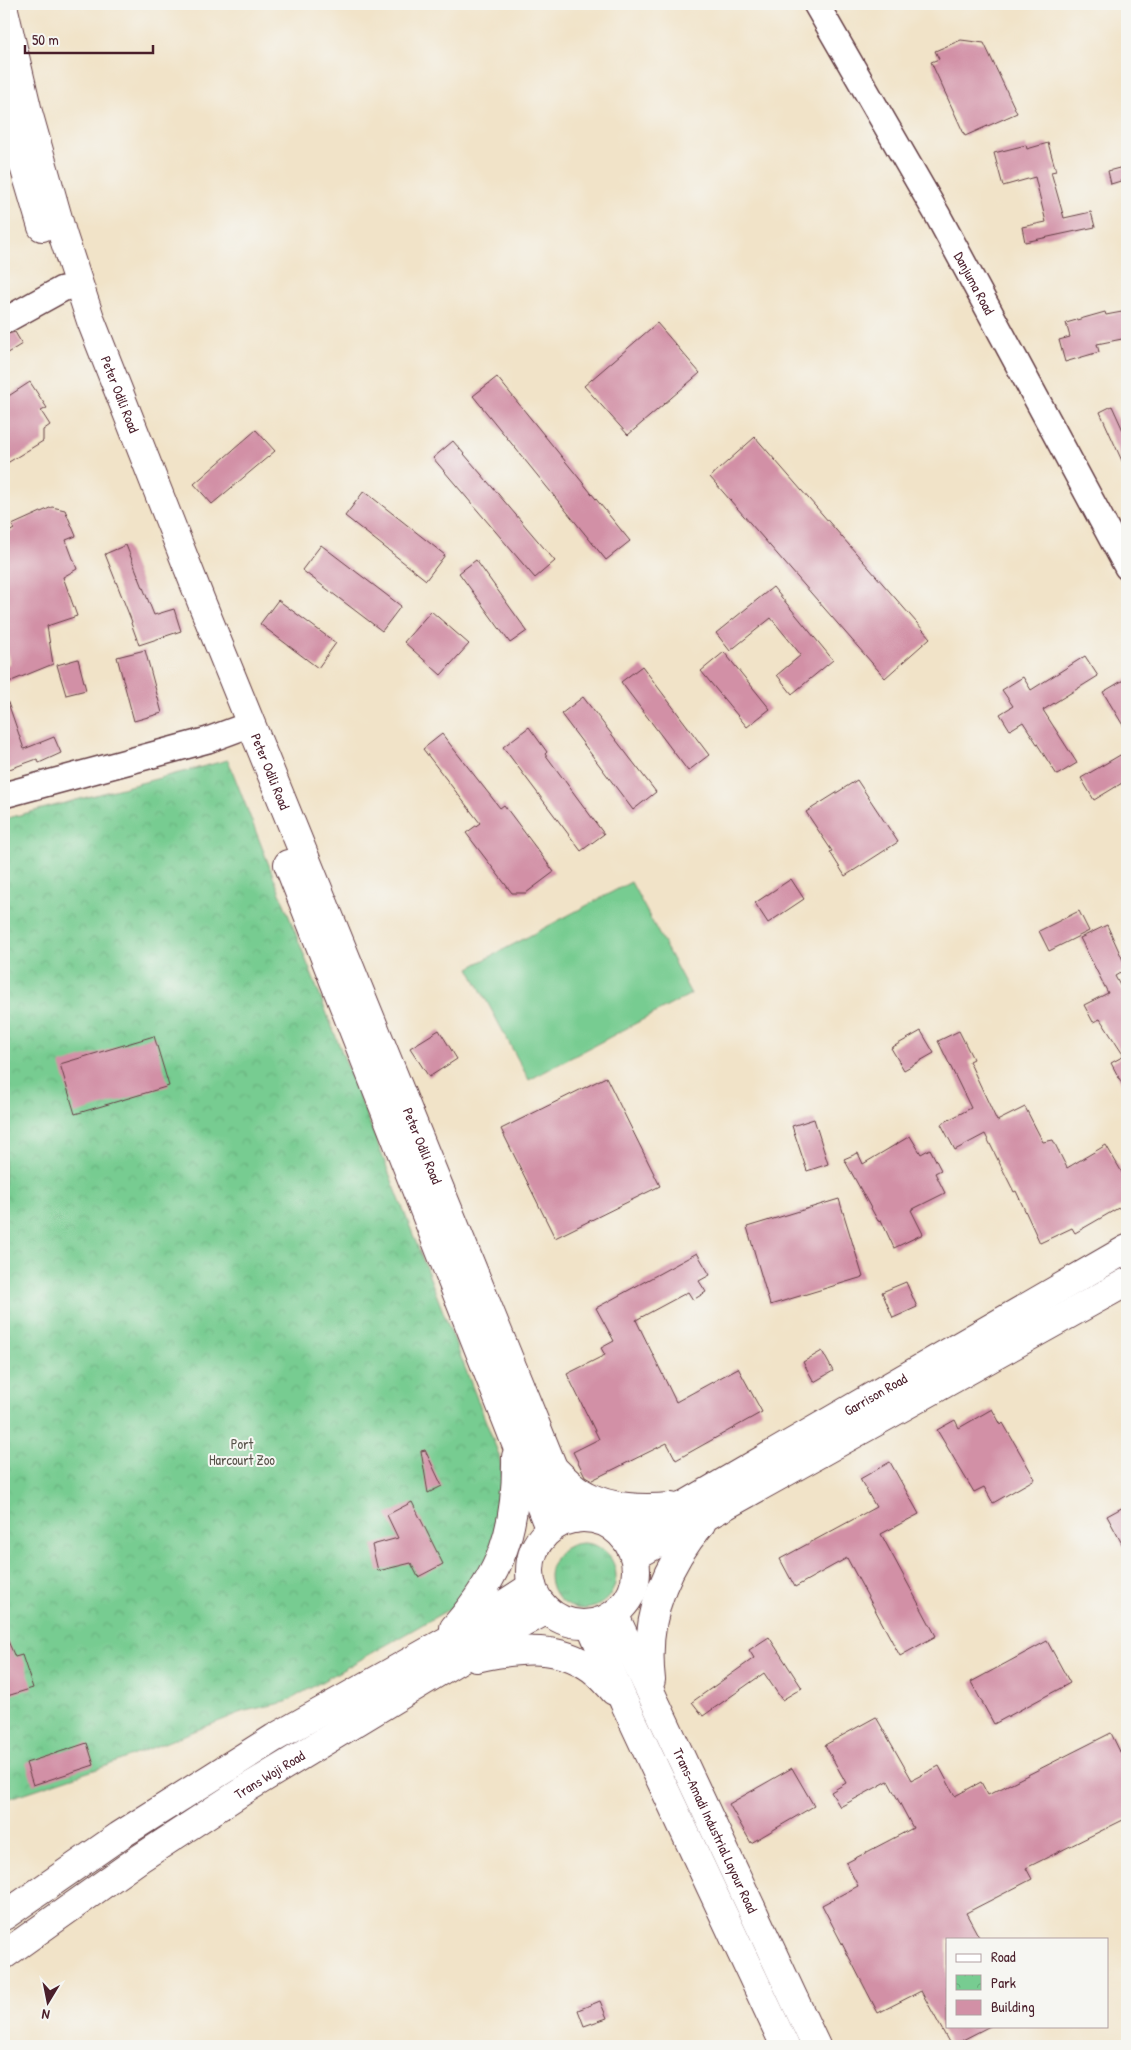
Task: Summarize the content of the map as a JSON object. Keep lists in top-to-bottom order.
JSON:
{
  "streets": {
    "main road": [
      "Peter Odili Road",
      "Garrison Road",
      "Trans Woji Road",
      "Trans-Amadi Industrial Layour Road"
    ],
    "street": ["Danjuma Road"]
  },
  "crossings": [
    ["Peter Odili Road", "Garrison Road"],
    ["Peter Odili Road", "Trans Woji Road"],
    ["Peter Odili Road", "Trans-Amadi Industrial Layour Road"],
    ["Garrison Road", "Trans Woji Road"],
    ["Garrison Road", "Trans-Amadi Industrial Layour Road"],
    ["Trans Woji Road", "Trans-Amadi Industrial Layour Road"]
  ],
  "parks": ["Port Harcourt Zoo"],
  "legend": ["Road", "Park", "Building"],
  "scale_bar": "50 m",
  "north": "bottom"
}
